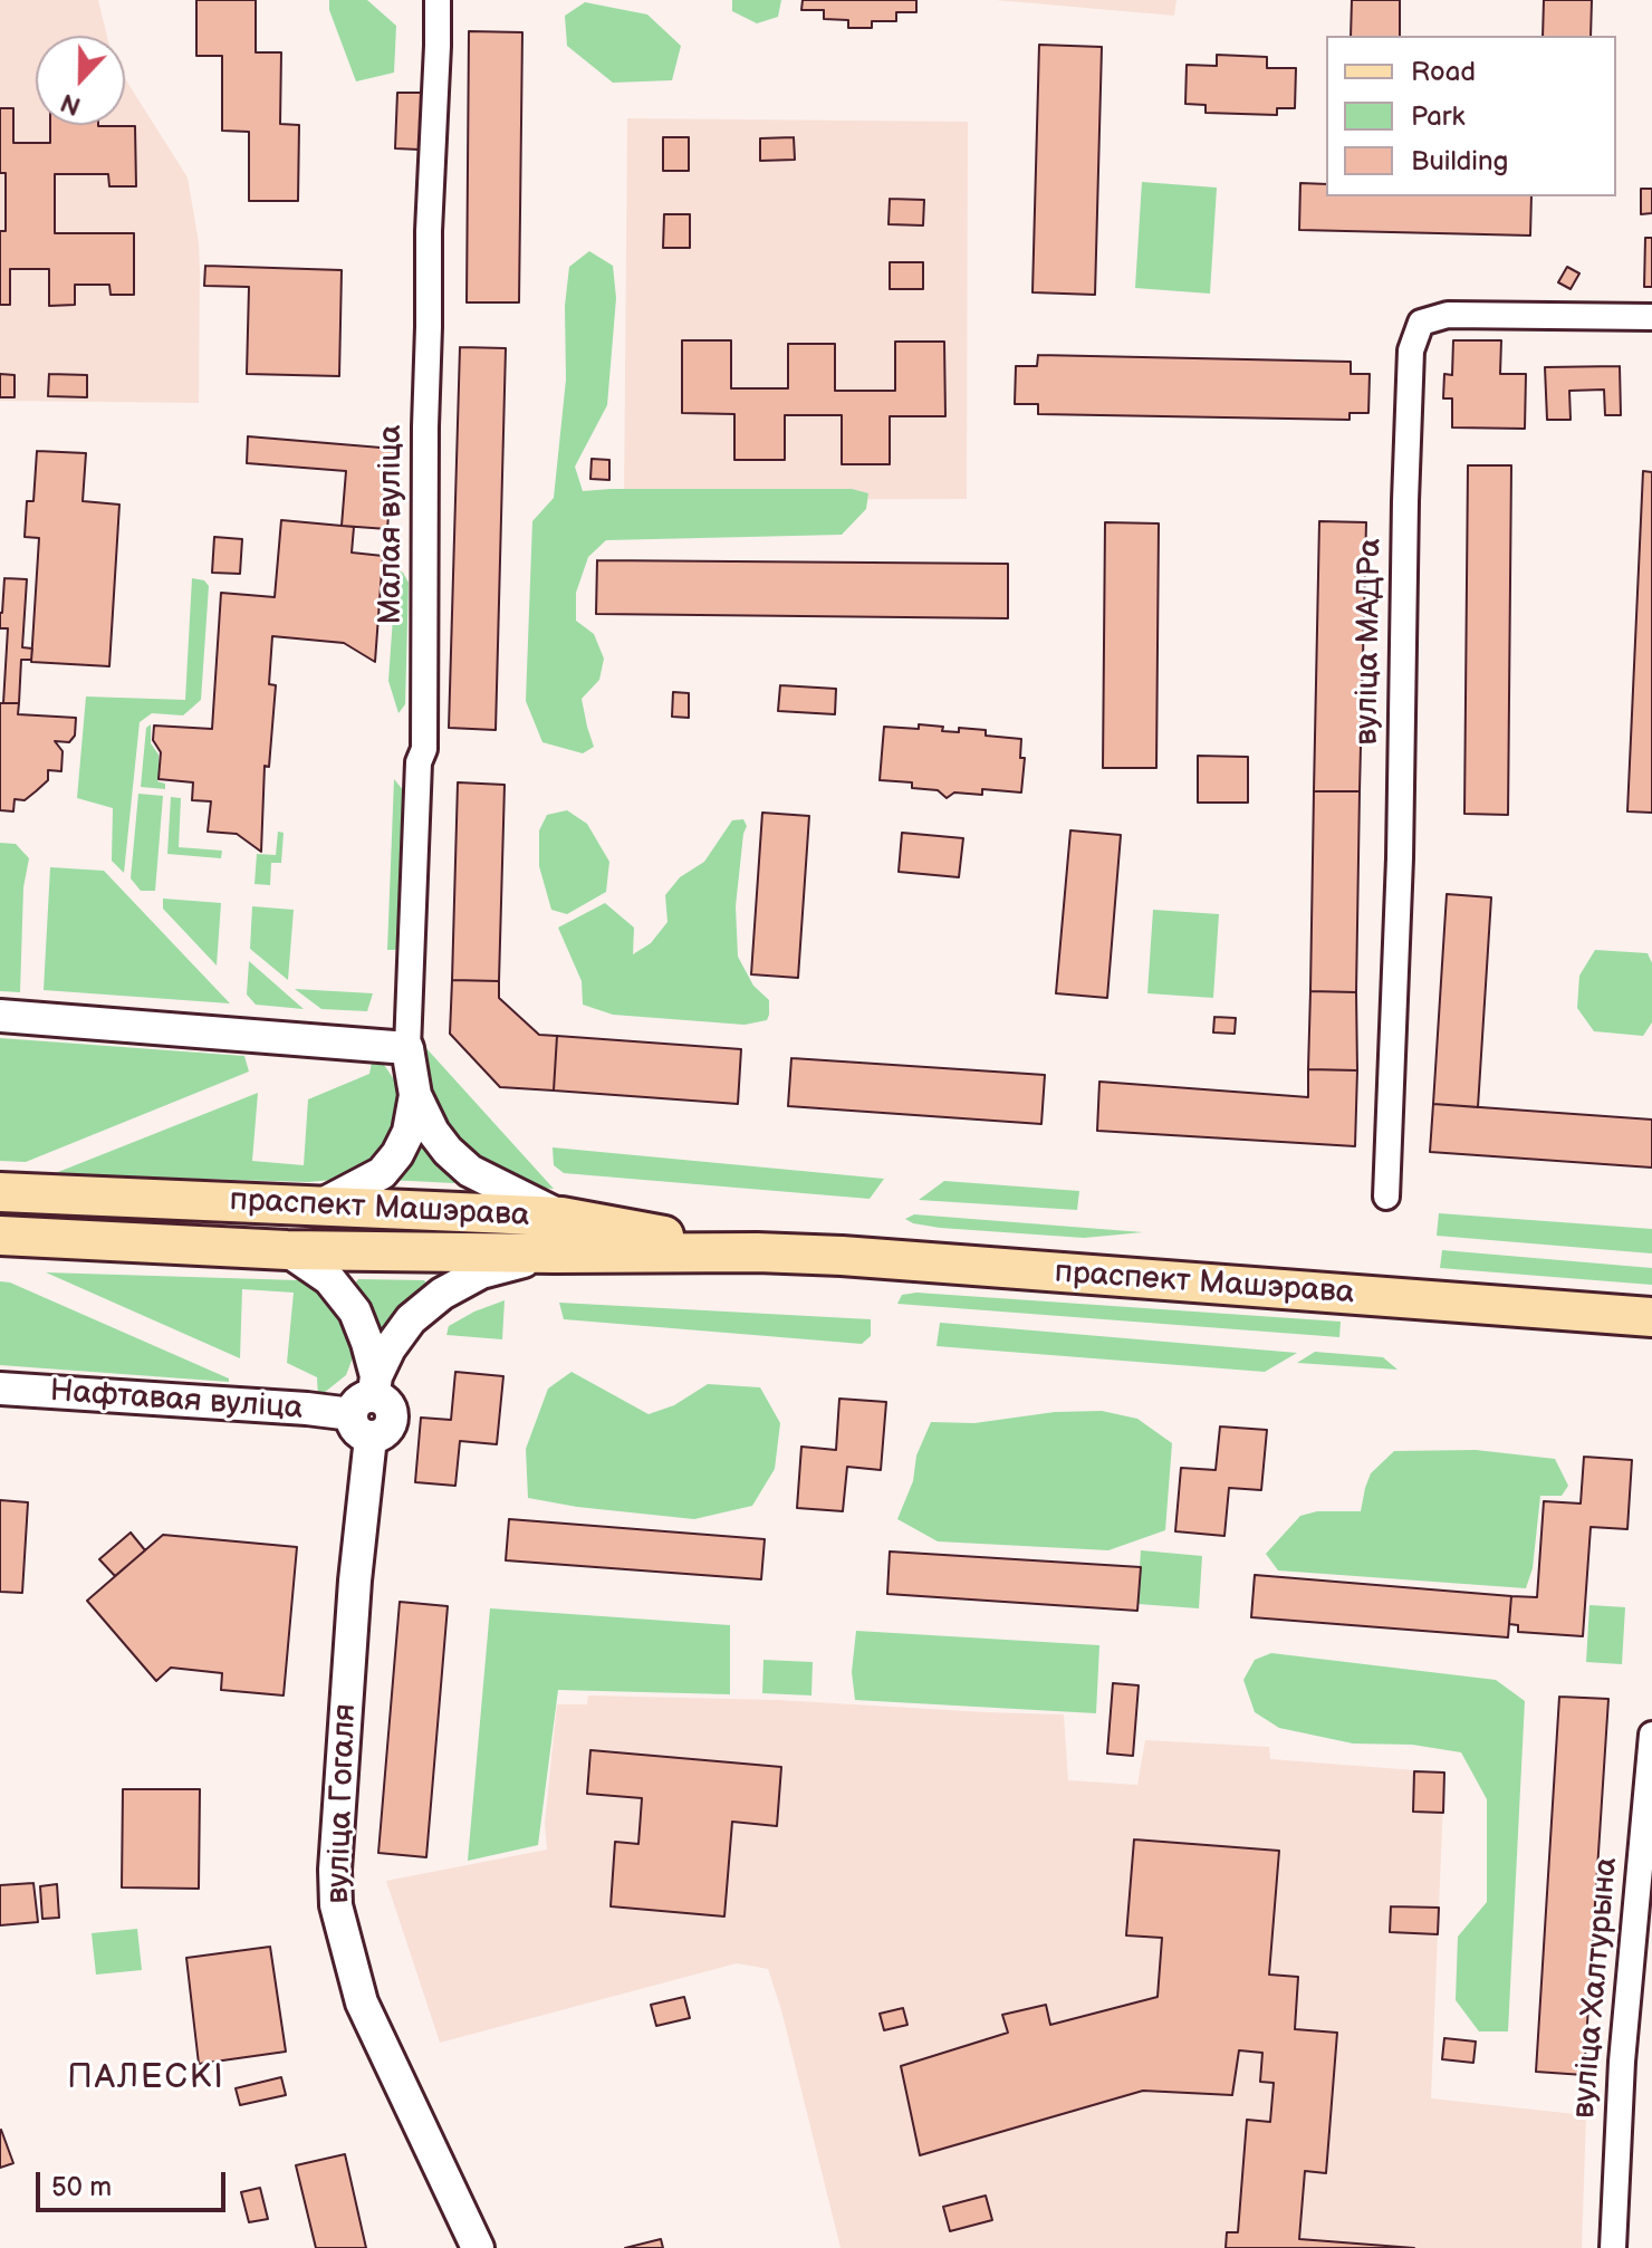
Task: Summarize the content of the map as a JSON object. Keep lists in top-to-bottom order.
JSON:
{
  "streets": {
    "main road": ["праспект Машэрава"],
    "street": [
      "Малая вуліца",
      "вуліца МАДРа",
      "Нафтавая вуліца",
      "вуліца Гогаля",
      "вуліца Халтурына"
    ]
  },
  "crossings": [
    ["Нафтавая вуліца", "вуліца Гогаля"]
  ],
  "districts": ["ПАЛЕСКІ"],
  "legend": ["Road", "Park", "Building"],
  "scale_bar": "50 m",
  "north": "bottom"
}
